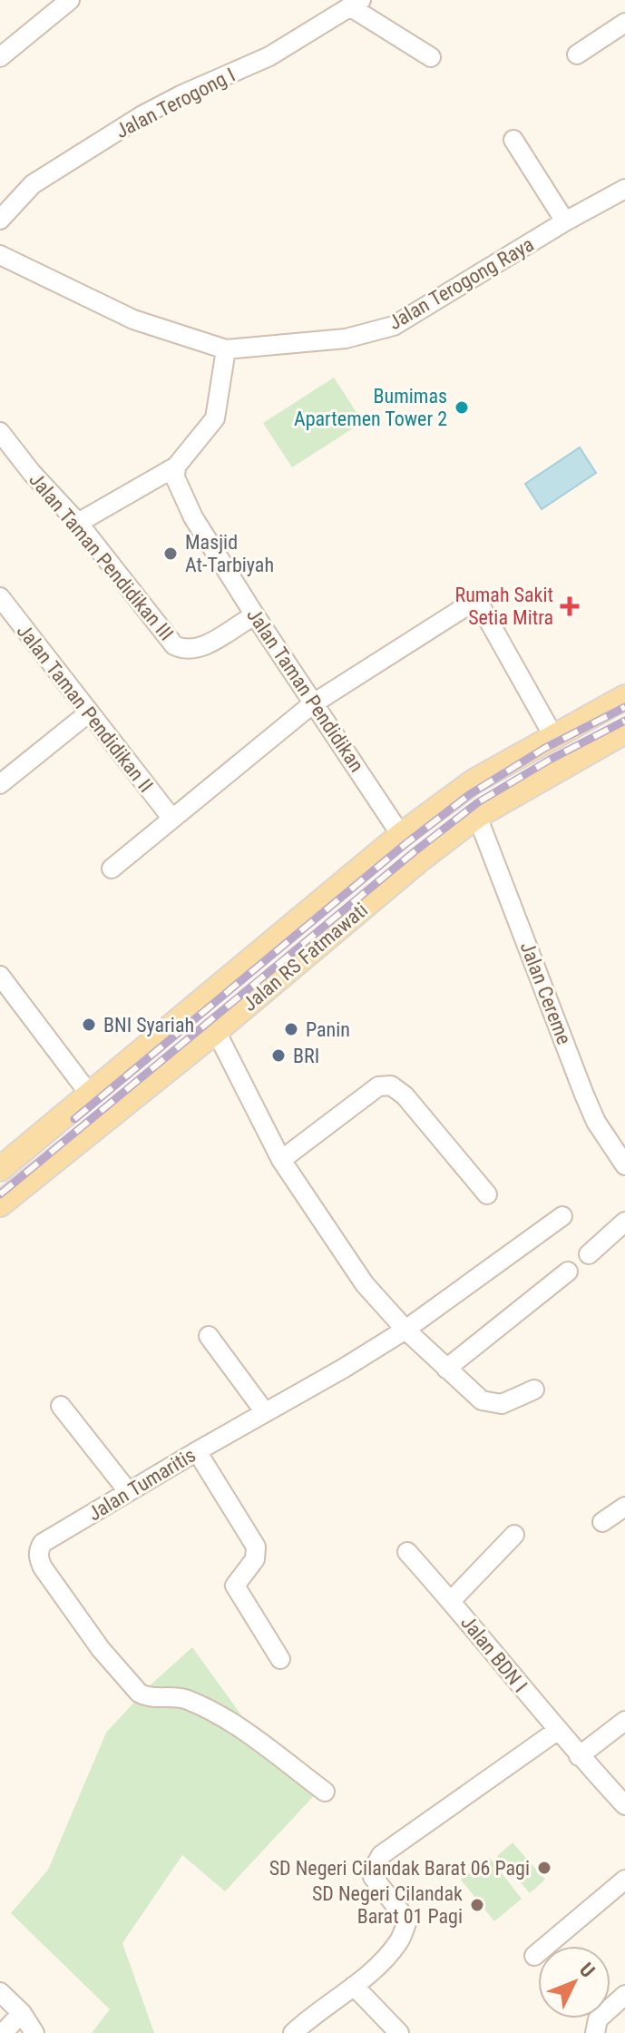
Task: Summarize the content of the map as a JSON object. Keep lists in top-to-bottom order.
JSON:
{
  "streets": {
    "main road": ["Jalan RS Fatmawati"],
    "street": [
      "Jalan Terogong I",
      "Jalan Terogong Raya",
      "Jalan Taman Pendidikan III",
      "Jalan Taman Pendidikan",
      "Jalan Taman Pendidikan II",
      "Jalan Cereme",
      "Jalan Tumaritis",
      "Jalan BDN I"
    ]
  },
  "crossings": [
    ["Jalan Taman Pendidikan III", "Jalan Taman Pendidikan"],
    ["Jalan Taman Pendidikan", "Jalan RS Fatmawati"],
    ["Jalan RS Fatmawati", "Jalan Cereme"]
  ],
  "places": {
    "other": [
      "Bumimas Apartemen Tower 2",
      "Masjid At-Tarbiyah",
      "BNI Syariah",
      "Panin",
      "BRI",
      "SD Negeri Cilandak Barat 06 Pagi",
      "SD Negeri Cilandak Barat 01 Pagi"
    ],
    "health": ["Rumah Sakit Setia Mitra"]
  },
  "north": "top right"
}
